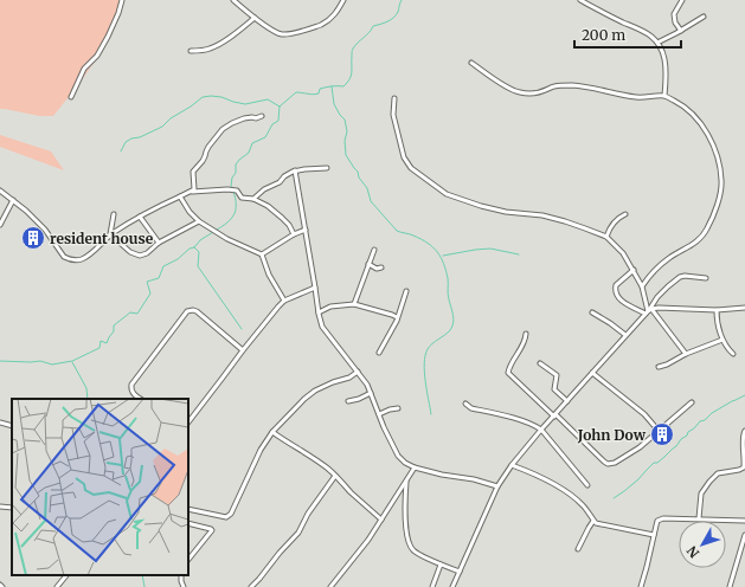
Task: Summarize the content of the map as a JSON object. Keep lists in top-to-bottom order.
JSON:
{
  "places": {
    "building": ["resident house", "John Dow"]
  },
  "scale_bar": "200 m",
  "north": "bottom left"
}
